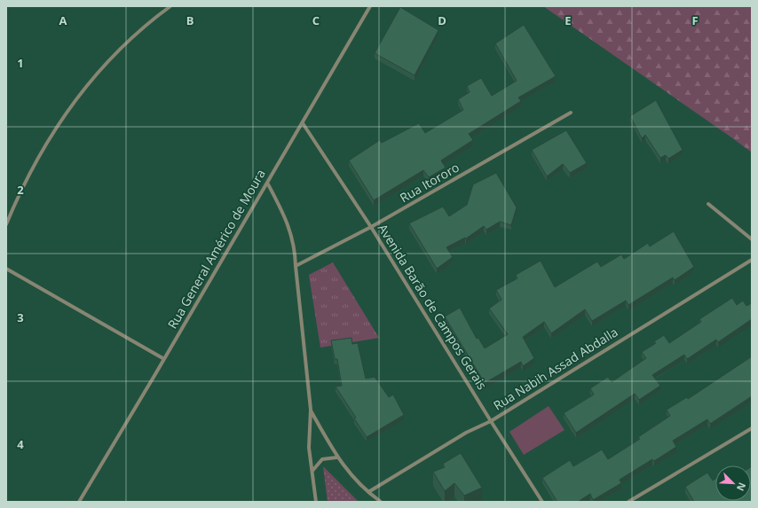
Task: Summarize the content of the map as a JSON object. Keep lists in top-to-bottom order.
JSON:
{
  "streets": {
    "street": [
      "Rua Itororo",
      "Rua General Américo de Moura",
      "Avenida Barão de Campos Gerais",
      "Rua Nabih Assad Abdalla"
    ]
  },
  "crossings": [
    ["Rua Itororo", "Avenida Barão de Campos Gerais"],
    ["Rua General Américo de Moura", "Avenida Barão de Campos Gerais"],
    ["Avenida Barão de Campos Gerais", "Rua Nabih Assad Abdalla"]
  ],
  "north": "bottom right",
  "grid": {
    "columns": [
      "A",
      "B",
      "C",
      "D",
      "E",
      "F"
    ],
    "rows": [
      "1",
      "2",
      "3",
      "4"
    ]
  }
}
